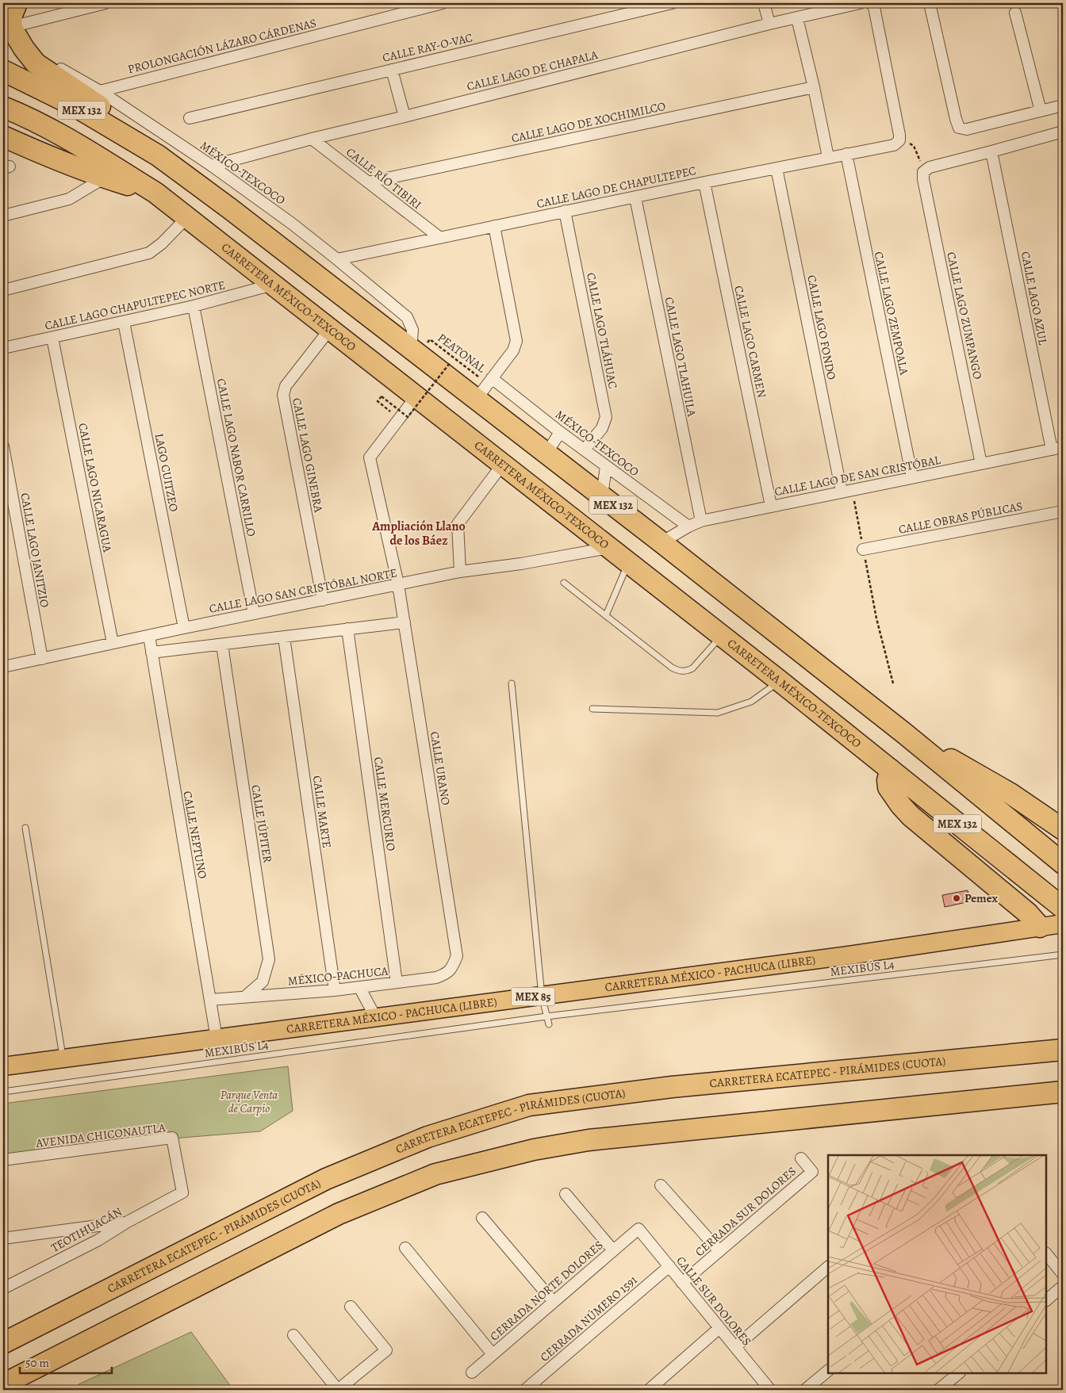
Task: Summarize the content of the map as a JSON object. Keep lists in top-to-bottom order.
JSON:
{
  "streets": {
    "highway": ["MEX 132", "CARRETERA MÉXICO-TEXCOCO", "CARRETERA ECATEPEC - PIRÁMIDES (CUOTA)"],
    "main road": ["CARRETERA MÉXICO - PACHUCA (LIBRE)", "MEX 85"],
    "street": [
      "PROLONGACIÓN LÁZARO CÁRDENAS",
      "CALLE RAY-O-VAC",
      "CALLE LAGO DE CHAPALA",
      "CALLE LAGO DE XOCHIMILCO",
      "MÉXICO-TEXCOCO",
      "CALLE RÍO TIBIRI",
      "CALLE LAGO DE CHAPULTEPEC",
      "CALLE LAGO AZUL",
      "CALLE LAGO CHAPULTEPEC NORTE",
      "CALLE LAGO ZEMPOALA",
      "CALLE LAGO ZUMPANGO",
      "CALLE LAGO FONDO",
      "CALLE LAGO TLÁHUAC",
      "CALLE LAGO CARMEN",
      "CALLE LAGO TLAHUILA",
      "CALLE LAGO GINEBRA",
      "CALLE LAGO NABOR CARRILLO",
      "LAGO CUITZEO",
      "CALLE LAGO DE SAN CRISTÓBAL",
      "CALLE LAGO NICARAGUA",
      "CALLE OBRAS PÚBLICAS",
      "CALLE LAGO JANITZIO",
      "CALLE LAGO SAN CRISTÓBAL NORTE",
      "CALLE URANO",
      "CALLE MERCURIO",
      "CALLE MARTE",
      "CALLE JÚPITER",
      "CALLE NEPTUNO",
      "MÉXICO-PACHUCA",
      "AVENIDA CHICONAUTLA",
      "CERRADA SUR DOLORES",
      "TEOTIHUACÁN",
      "CERRADA NORTE DOLORES",
      "CALLE SUR DOLORES",
      "CERRADA NÚMERO 1591"
    ],
    "lane": ["MEXIBÚS L4"],
    "path": ["PEATONAL"]
  },
  "crossings": [
    ["PROLONGACIÓN LÁZARO CÁRDENAS", "MÉXICO-TEXCOCO"],
    ["CALLE LAGO DE CHAPALA", "MÉXICO-TEXCOCO"],
    ["CALLE LAGO DE CHAPALA", "CALLE RÍO TIBIRI"],
    ["MEX 132", "MÉXICO-TEXCOCO"],
    ["MEX 132", "PEATONAL"],
    ["MEX 132", "CALLE LAGO DE SAN CRISTÓBAL"],
    ["CALLE LAGO DE XOCHIMILCO", "CALLE RÍO TIBIRI"],
    ["MÉXICO-TEXCOCO", "CALLE LAGO DE CHAPULTEPEC"],
    ["MÉXICO-TEXCOCO", "CALLE LAGO TLÁHUAC"],
    ["MÉXICO-TEXCOCO", "PEATONAL"],
    ["MÉXICO-TEXCOCO", "CALLE LAGO DE SAN CRISTÓBAL"],
    ["CALLE RÍO TIBIRI", "CALLE LAGO DE CHAPULTEPEC"],
    ["CALLE LAGO DE CHAPULTEPEC", "CALLE LAGO ZEMPOALA"],
    ["CALLE LAGO DE CHAPULTEPEC", "CALLE LAGO FONDO"],
    ["CALLE LAGO DE CHAPULTEPEC", "CALLE LAGO TLÁHUAC"],
    ["CALLE LAGO DE CHAPULTEPEC", "CALLE LAGO CARMEN"],
    ["CALLE LAGO DE CHAPULTEPEC", "CALLE LAGO TLAHUILA"],
    ["CARRETERA MÉXICO-TEXCOCO", "CALLE LAGO CHAPULTEPEC NORTE"],
    ["CARRETERA MÉXICO-TEXCOCO", "CALLE LAGO GINEBRA"],
    ["CARRETERA MÉXICO-TEXCOCO", "CALLE LAGO SAN CRISTÓBAL NORTE"],
    ["CARRETERA MÉXICO-TEXCOCO", "CALLE URANO"],
    ["CALLE LAGO AZUL", "CALLE LAGO DE SAN CRISTÓBAL"],
    ["CALLE LAGO CHAPULTEPEC NORTE", "CALLE LAGO NABOR CARRILLO"],
    ["CALLE LAGO CHAPULTEPEC NORTE", "LAGO CUITZEO"],
    ["CALLE LAGO CHAPULTEPEC NORTE", "CALLE LAGO NICARAGUA"],
    ["CALLE LAGO ZEMPOALA", "CALLE LAGO DE SAN CRISTÓBAL"],
    ["CALLE LAGO ZUMPANGO", "CALLE LAGO DE SAN CRISTÓBAL"],
    ["CALLE LAGO FONDO", "CALLE LAGO DE SAN CRISTÓBAL"],
    ["CALLE LAGO CARMEN", "CALLE LAGO DE SAN CRISTÓBAL"],
    ["PEATONAL", "CALLE URANO"],
    ["CALLE LAGO TLAHUILA", "CALLE LAGO DE SAN CRISTÓBAL"],
    ["CALLE LAGO GINEBRA", "CALLE LAGO SAN CRISTÓBAL NORTE"],
    ["CALLE LAGO NABOR CARRILLO", "CALLE LAGO SAN CRISTÓBAL NORTE"],
    ["LAGO CUITZEO", "CALLE LAGO SAN CRISTÓBAL NORTE"],
    ["CALLE LAGO NICARAGUA", "CALLE LAGO SAN CRISTÓBAL NORTE"],
    ["CALLE LAGO JANITZIO", "CALLE LAGO SAN CRISTÓBAL NORTE"],
    ["CALLE LAGO SAN CRISTÓBAL NORTE", "CALLE URANO"],
    ["CALLE LAGO SAN CRISTÓBAL NORTE", "CALLE NEPTUNO"],
    ["CALLE URANO", "MÉXICO-PACHUCA"],
    ["CALLE MERCURIO", "MÉXICO-PACHUCA"],
    ["CALLE MARTE", "MÉXICO-PACHUCA"],
    ["CALLE JÚPITER", "MÉXICO-PACHUCA"],
    ["CALLE NEPTUNO", "CARRETERA MÉXICO - PACHUCA (LIBRE)"],
    ["CALLE NEPTUNO", "MÉXICO-PACHUCA"],
    ["AVENIDA CHICONAUTLA", "TEOTIHUACÁN"],
    ["CERRADA SUR DOLORES", "CALLE SUR DOLORES"],
    ["CERRADA NORTE DOLORES", "CALLE SUR DOLORES"],
    ["CALLE SUR DOLORES", "CERRADA NÚMERO 1591"]
  ],
  "districts": ["Ampliación Llano de los Báez"],
  "parks": ["Parque Venta de Carpio"],
  "places": ["Pemex"],
  "scale_bar": "50 m"
}
